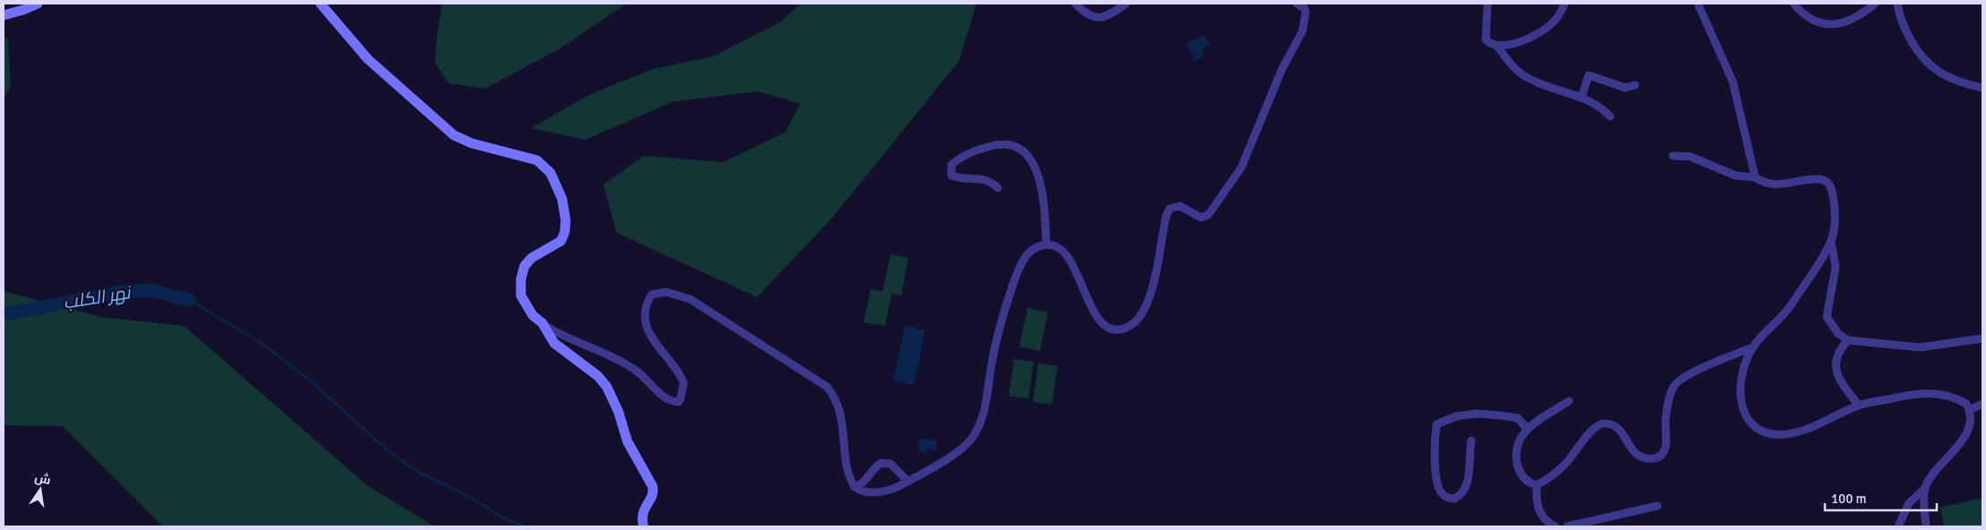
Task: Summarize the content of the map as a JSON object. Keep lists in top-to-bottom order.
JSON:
{
  "water": ["نهر الكلب"],
  "scale_bar": "100 m",
  "north": "top"
}
